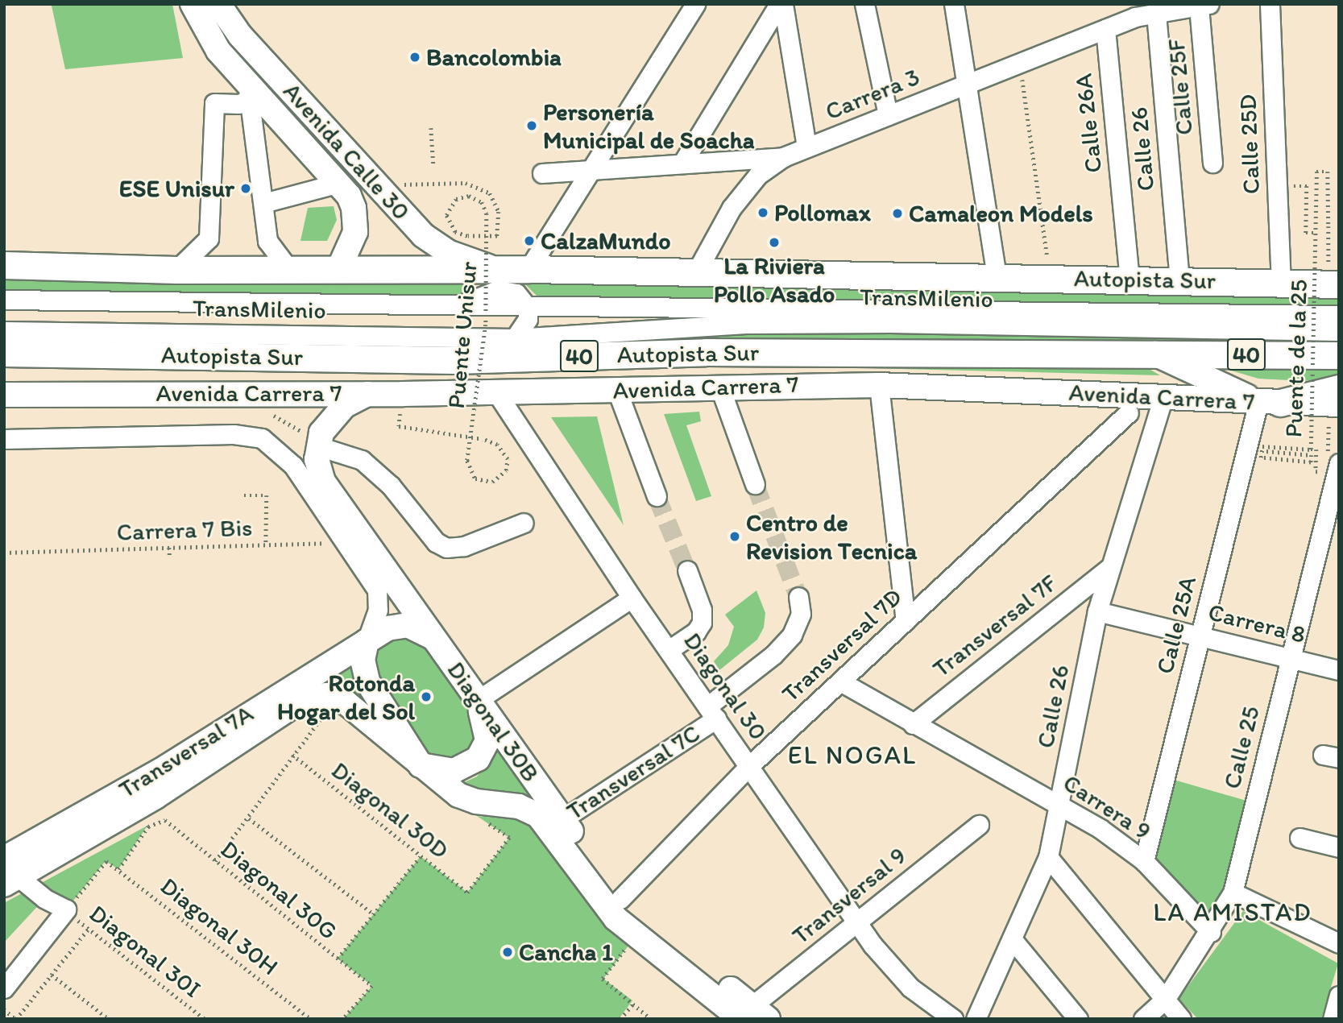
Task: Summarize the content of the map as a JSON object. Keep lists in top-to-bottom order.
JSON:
{
  "streets": {
    "highway": ["Autopista Sur", "40"],
    "main road": [
      "Avenida Calle 30",
      "Avenida Carrera 7",
      "Diagonal 30B",
      "Transversal 7A"
    ],
    "street": [
      "Calle 25F",
      "Carrera 3",
      "Calle 26A",
      "Calle 25D",
      "Calle 26",
      "TransMilenio",
      "Carrera 8",
      "Calle 25A",
      "Transversal 7F",
      "Transversal 7D",
      "Diagonal 30",
      "Calle 25",
      "Transversal 7C",
      "Carrera 9",
      "Transversal 9"
    ],
    "path": [
      "Puente Unisur",
      "Puente de la 25",
      "Carrera 7 Bis",
      "Diagonal 30D",
      "Diagonal 30G",
      "Diagonal 30H",
      "Diagonal 30I"
    ]
  },
  "crossings": [
    ["Calle 25F", "Carrera 3"],
    ["Carrera 3", "Calle 26A"],
    ["Carrera 3", "Calle 26"],
    ["Calle 26A", "Autopista Sur"],
    ["Calle 25D", "Autopista Sur"],
    ["Calle 26", "Autopista Sur"],
    ["Calle 26", "Avenida Carrera 7"],
    ["Calle 26", "Carrera 8"],
    ["Calle 26", "Transversal 7F"],
    ["Calle 26", "Carrera 9"],
    ["Avenida Calle 30", "Autopista Sur"],
    ["Avenida Calle 30", "Puente Unisur"],
    ["Autopista Sur", "Puente de la 25"],
    ["Avenida Carrera 7", "Calle 25A"],
    ["Avenida Carrera 7", "Diagonal 30"],
    ["Avenida Carrera 7", "Diagonal 30B"],
    ["Carrera 8", "Calle 25A"],
    ["Carrera 8", "Calle 25"],
    ["Calle 25A", "Carrera 9"],
    ["Transversal 7F", "Carrera 9"],
    ["Transversal 7D", "Diagonal 30"],
    ["Transversal 7D", "Diagonal 30B"],
    ["Transversal 7D", "Carrera 9"],
    ["Diagonal 30", "Transversal 7C"],
    ["Diagonal 30", "Transversal 9"],
    ["Diagonal 30B", "Transversal 7C"],
    ["Diagonal 30B", "Transversal 9"],
    ["Calle 25", "Carrera 9"],
    ["Diagonal 30G", "Diagonal 30H"],
    ["Diagonal 30H", "Diagonal 30I"]
  ],
  "districts": ["EL NOGAL", "LA AMISTAD"],
  "places": [
    "Bancolombia",
    "Personería Municipal de Soacha",
    "ESE Unisur",
    "Pollomax",
    "Camaleon Models",
    "CalzaMundo",
    "La Riviera Pollo Asado",
    "Centro de Revision Tecnica",
    "Rotonda Hogar del Sol",
    "Cancha 1"
  ]
}
